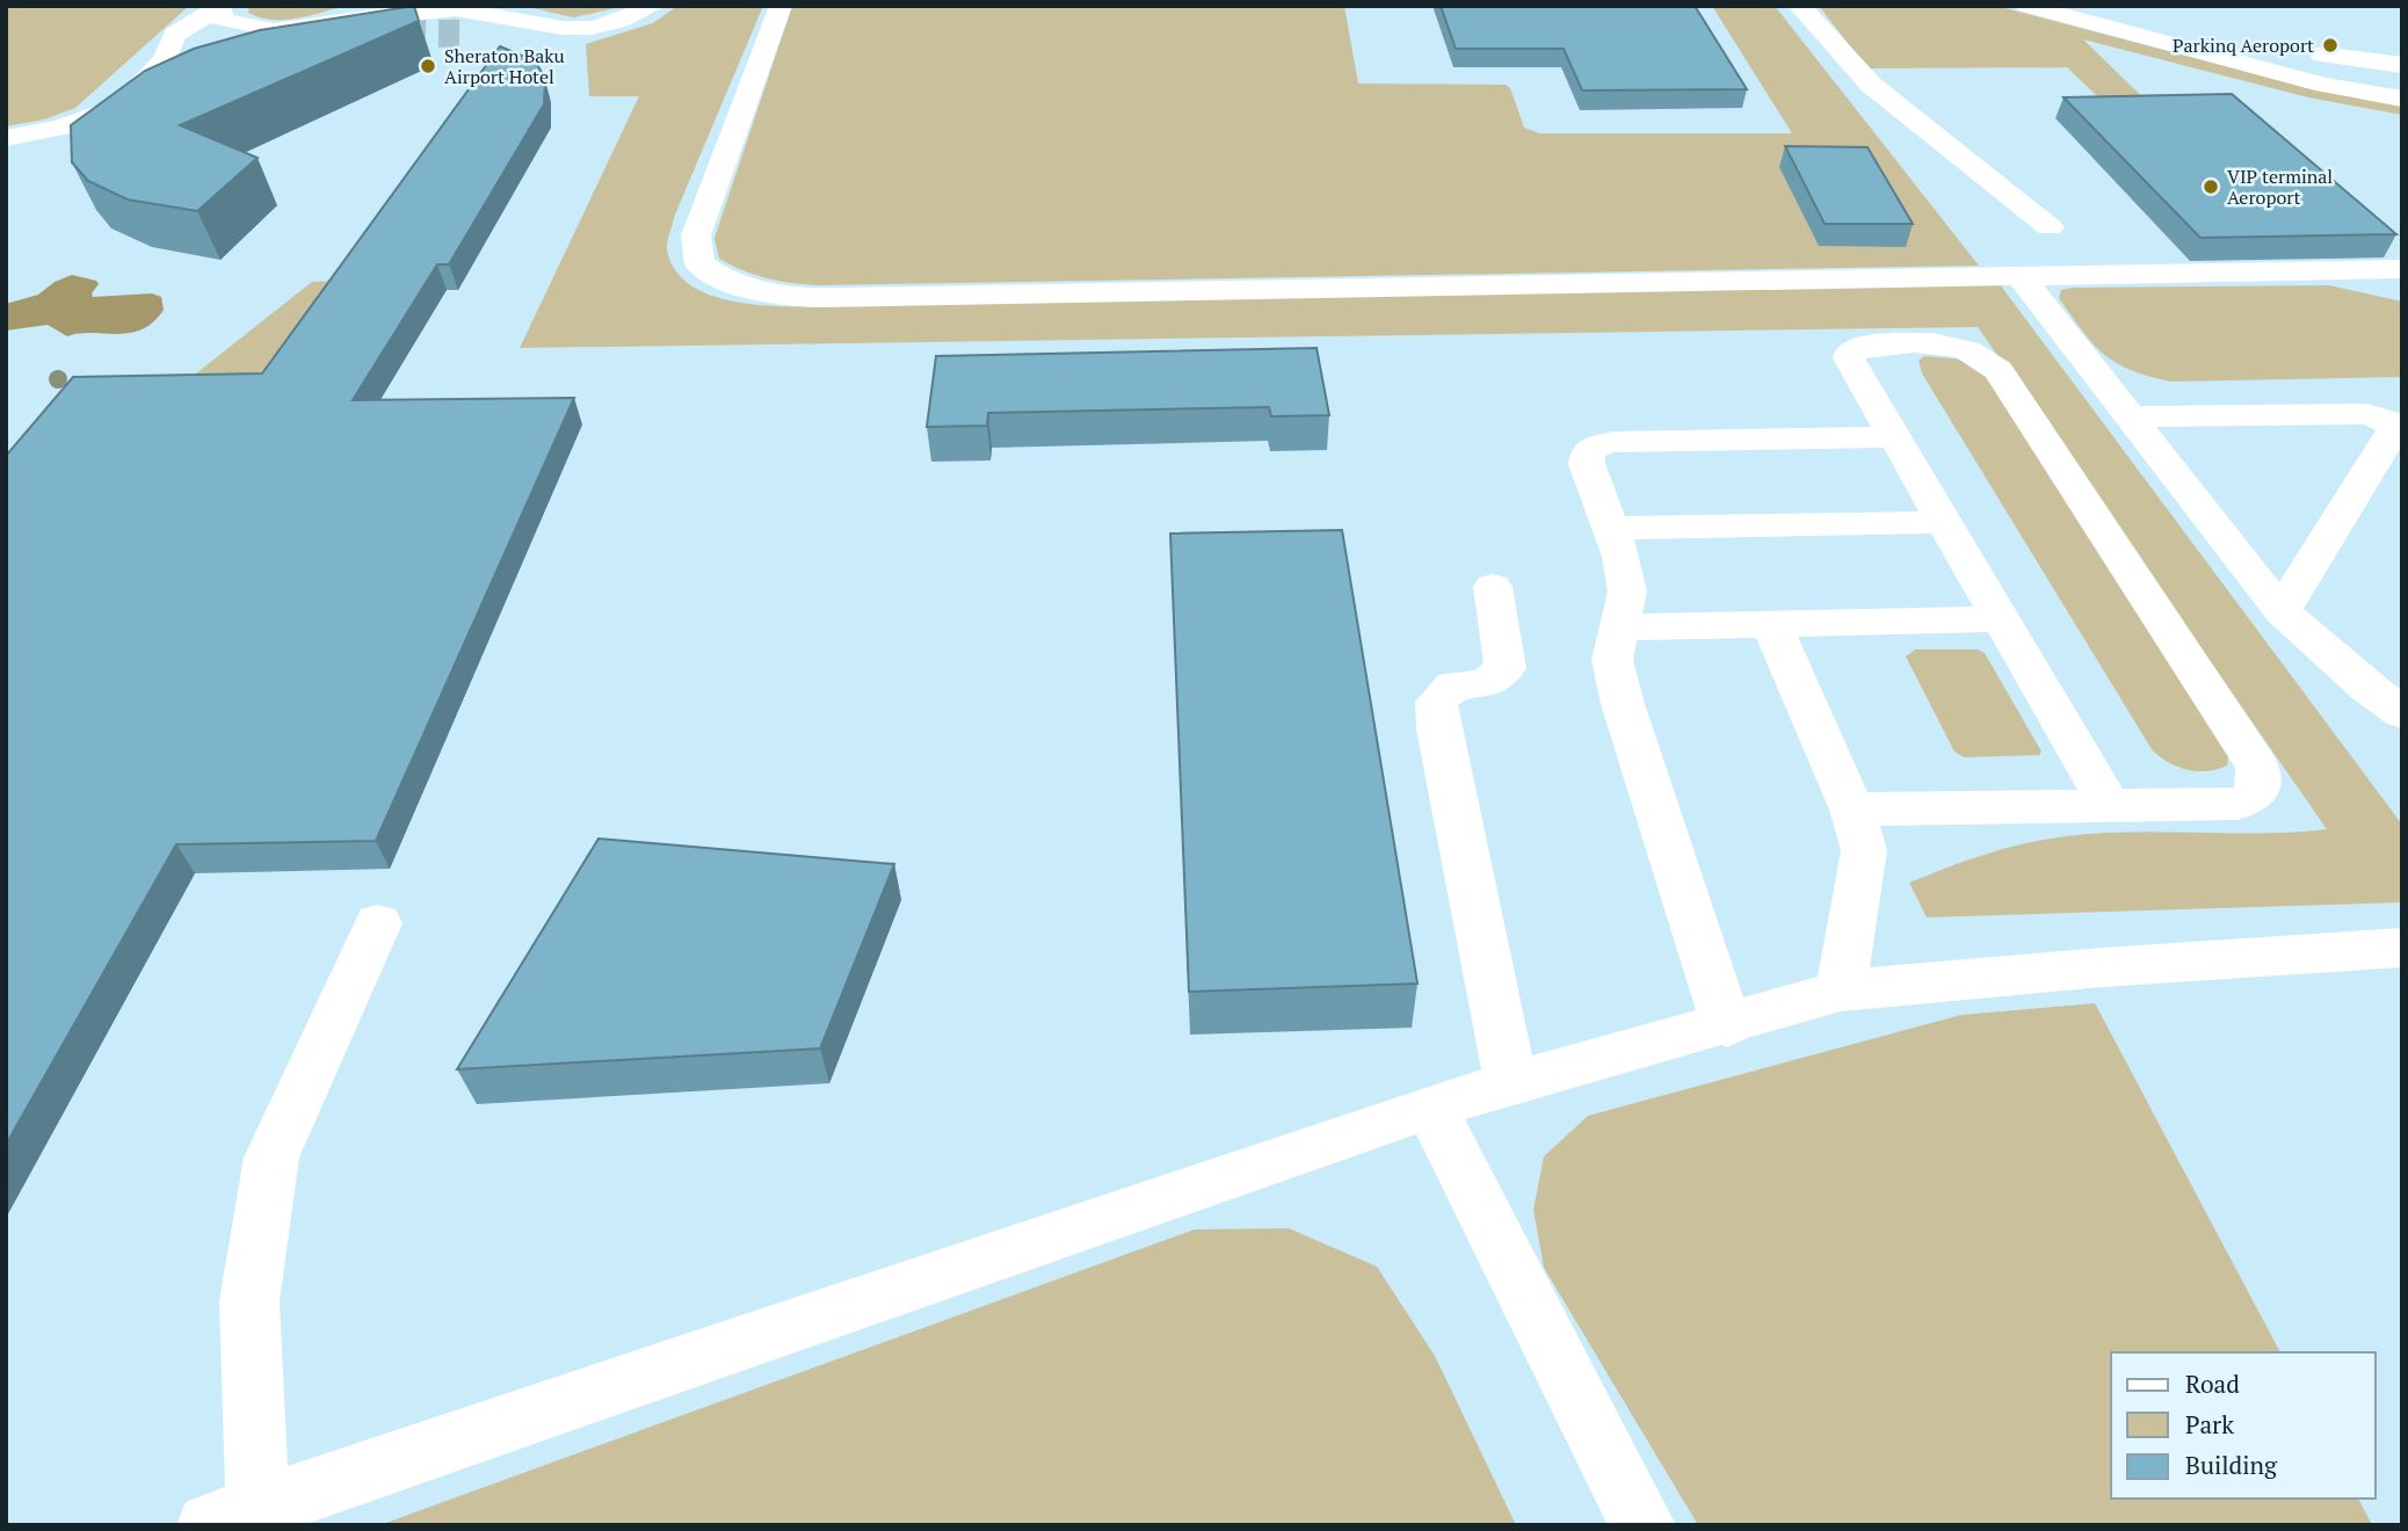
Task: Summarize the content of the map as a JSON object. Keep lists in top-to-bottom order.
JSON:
{
  "places": ["Parkinq Aeroport", "Sheraton Baku Airport Hotel", "VIP terminal Aeroport"],
  "legend": ["Road", "Park", "Building"]
}
